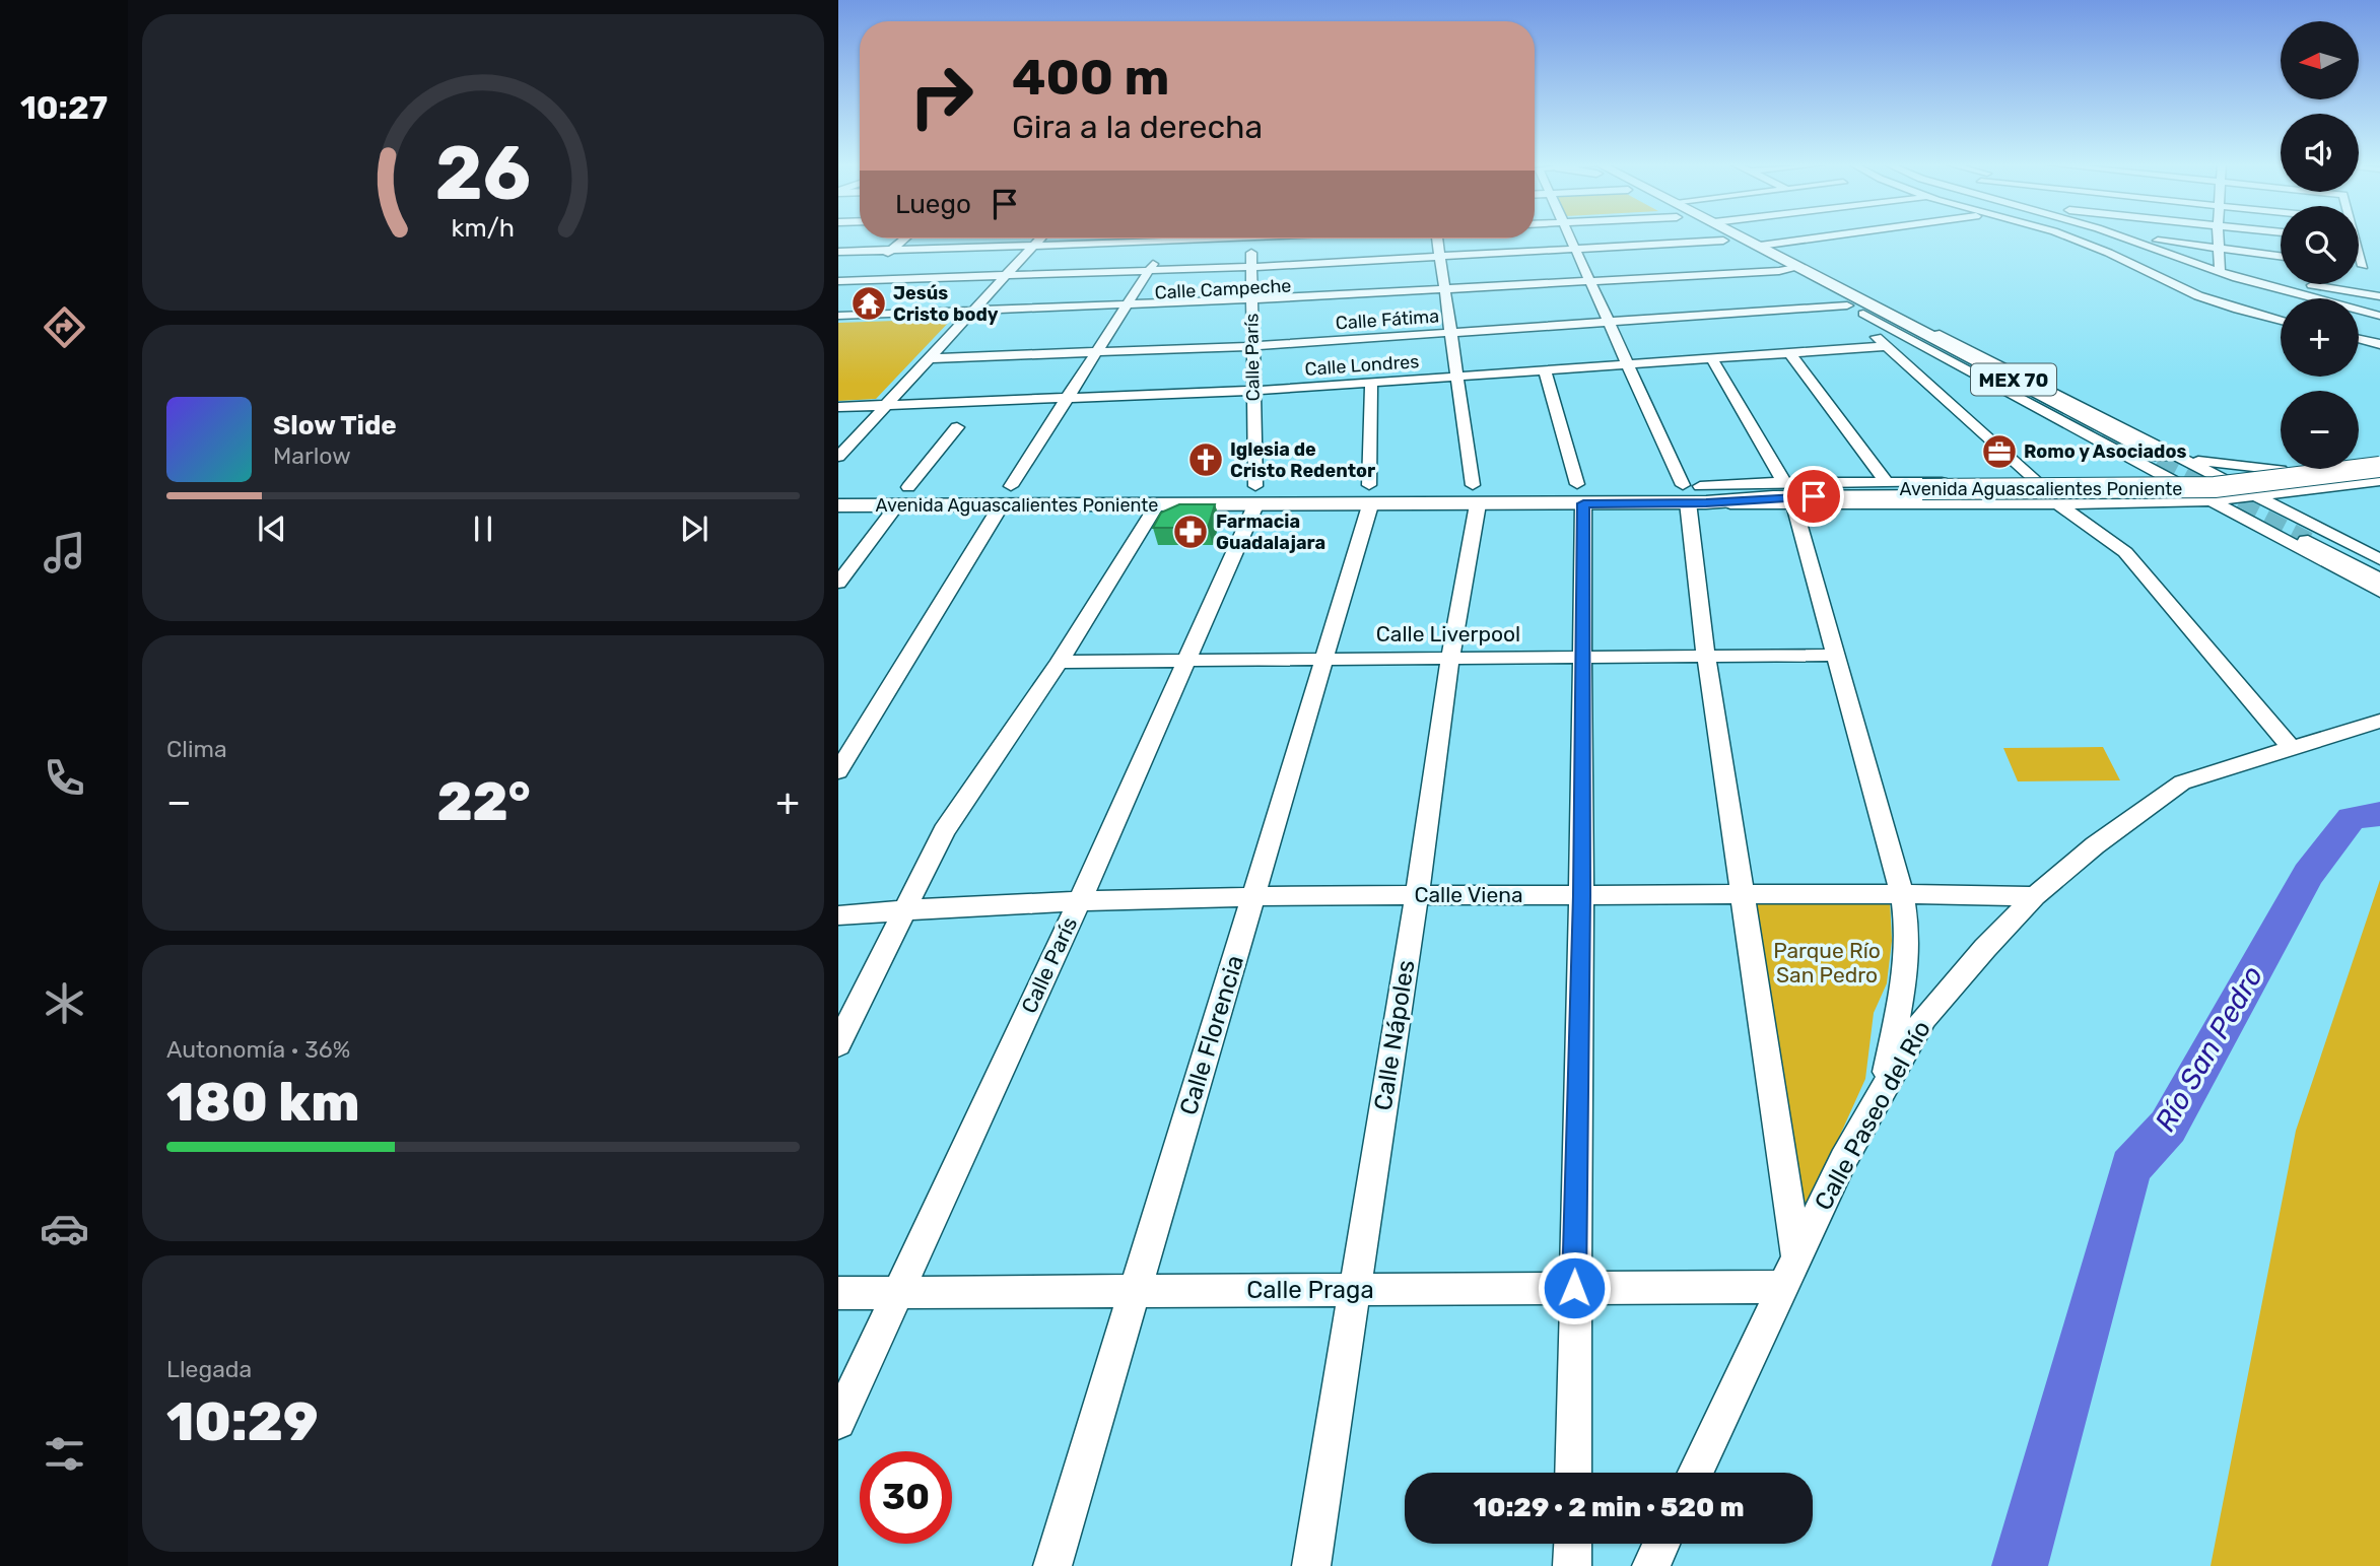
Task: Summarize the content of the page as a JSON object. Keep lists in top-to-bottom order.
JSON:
{
  "streets": {
    "main road": ["MEX 70", "Avenida Aguascalientes Poniente"],
    "street": [
      "Calle Campeche",
      "Calle Fátima",
      "Calle París",
      "Calle Londres",
      "Calle Liverpool",
      "Calle Viena",
      "Calle Florencia",
      "Calle Nápoles",
      "Calle Paseo del Río",
      "Calle Praga"
    ]
  },
  "crossings": [
    ["Calle Campeche", "Calle París"],
    ["Calle Campeche", "MEX 70"],
    ["Calle Campeche", "Calle Nápoles"],
    ["Calle Fátima", "Calle París"],
    ["Calle Fátima", "MEX 70"],
    ["Calle Fátima", "Calle Nápoles"],
    ["Calle París", "Calle Londres"],
    ["Calle París", "Avenida Aguascalientes Poniente"],
    ["Calle París", "Calle Liverpool"],
    ["Calle París", "Calle Viena"],
    ["Calle París", "Calle Praga"],
    ["Calle Londres", "Calle Florencia"],
    ["Calle Londres", "Calle Nápoles"],
    ["MEX 70", "Avenida Aguascalientes Poniente"],
    ["Avenida Aguascalientes Poniente", "Calle Florencia"],
    ["Avenida Aguascalientes Poniente", "Calle Nápoles"],
    ["Calle Liverpool", "Calle Florencia"],
    ["Calle Liverpool", "Calle Nápoles"],
    ["Calle Viena", "Calle Florencia"],
    ["Calle Viena", "Calle Nápoles"],
    ["Calle Viena", "Calle Paseo del Río"],
    ["Calle Florencia", "Calle Praga"],
    ["Calle Nápoles", "Calle Praga"],
    ["Calle Paseo del Río", "Calle Praga"]
  ],
  "water": ["Río San Pedro"],
  "parks": ["Parque Río San Pedro"],
  "places": {
    "temple": ["Jesús Cristo body"],
    "office": ["Romo y Asociados"],
    "church": ["Iglesia de Cristo Redentor"],
    "pharmacy": ["Farmacia Guadalajara"]
  },
  "north": "left",
  "page": {
    "tabs": "10:27",
    "map_buttons": ["+", "−"],
    "turn": ["400 m", "Gira a la derecha"],
    "then": "Luego",
    "song": ["Slow Tide", "Marlow"],
    "tile": [
      "Clima",
      ["Autonomía · 36%", "180 km"],
      ["Llegada", "10:29"]
    ],
    "heat": ["−", "22°", "+"],
    "limit": "30",
    "trip": "10:29 · 2 min · 520 m",
    "gauge": ["26", "km/h"]
  }
}
